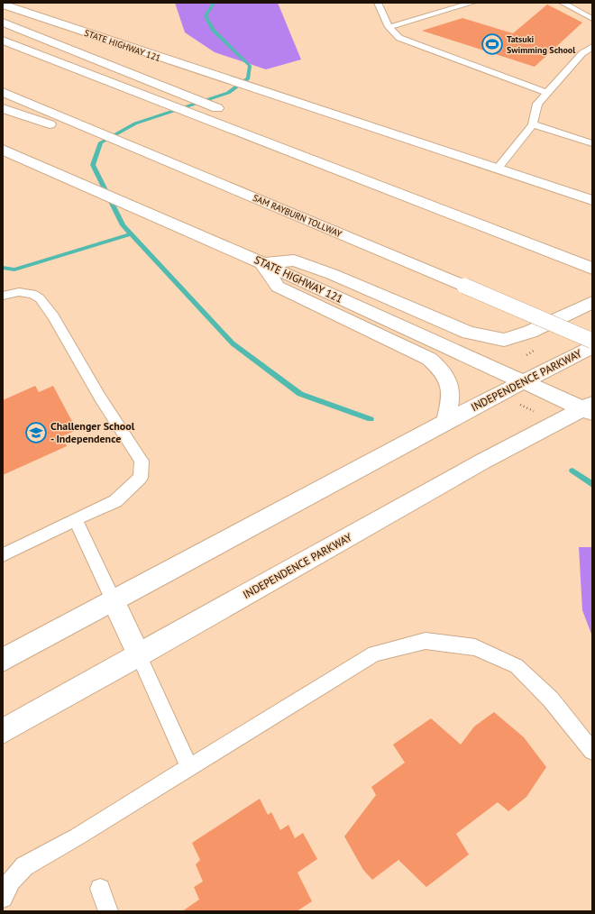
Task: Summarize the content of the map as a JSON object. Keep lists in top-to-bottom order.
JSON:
{
  "streets": {
    "main road": ["STATE HIGHWAY 121", "SAM RAYBURN TOLLWAY", "INDEPENDENCE PARKWAY"]
  },
  "crossings": [
    ["STATE HIGHWAY 121", "INDEPENDENCE PARKWAY"]
  ],
  "places": {
    "sports": ["Tatsuki Swimming School"],
    "school or university": ["Challenger School - Independence"]
  }
}
